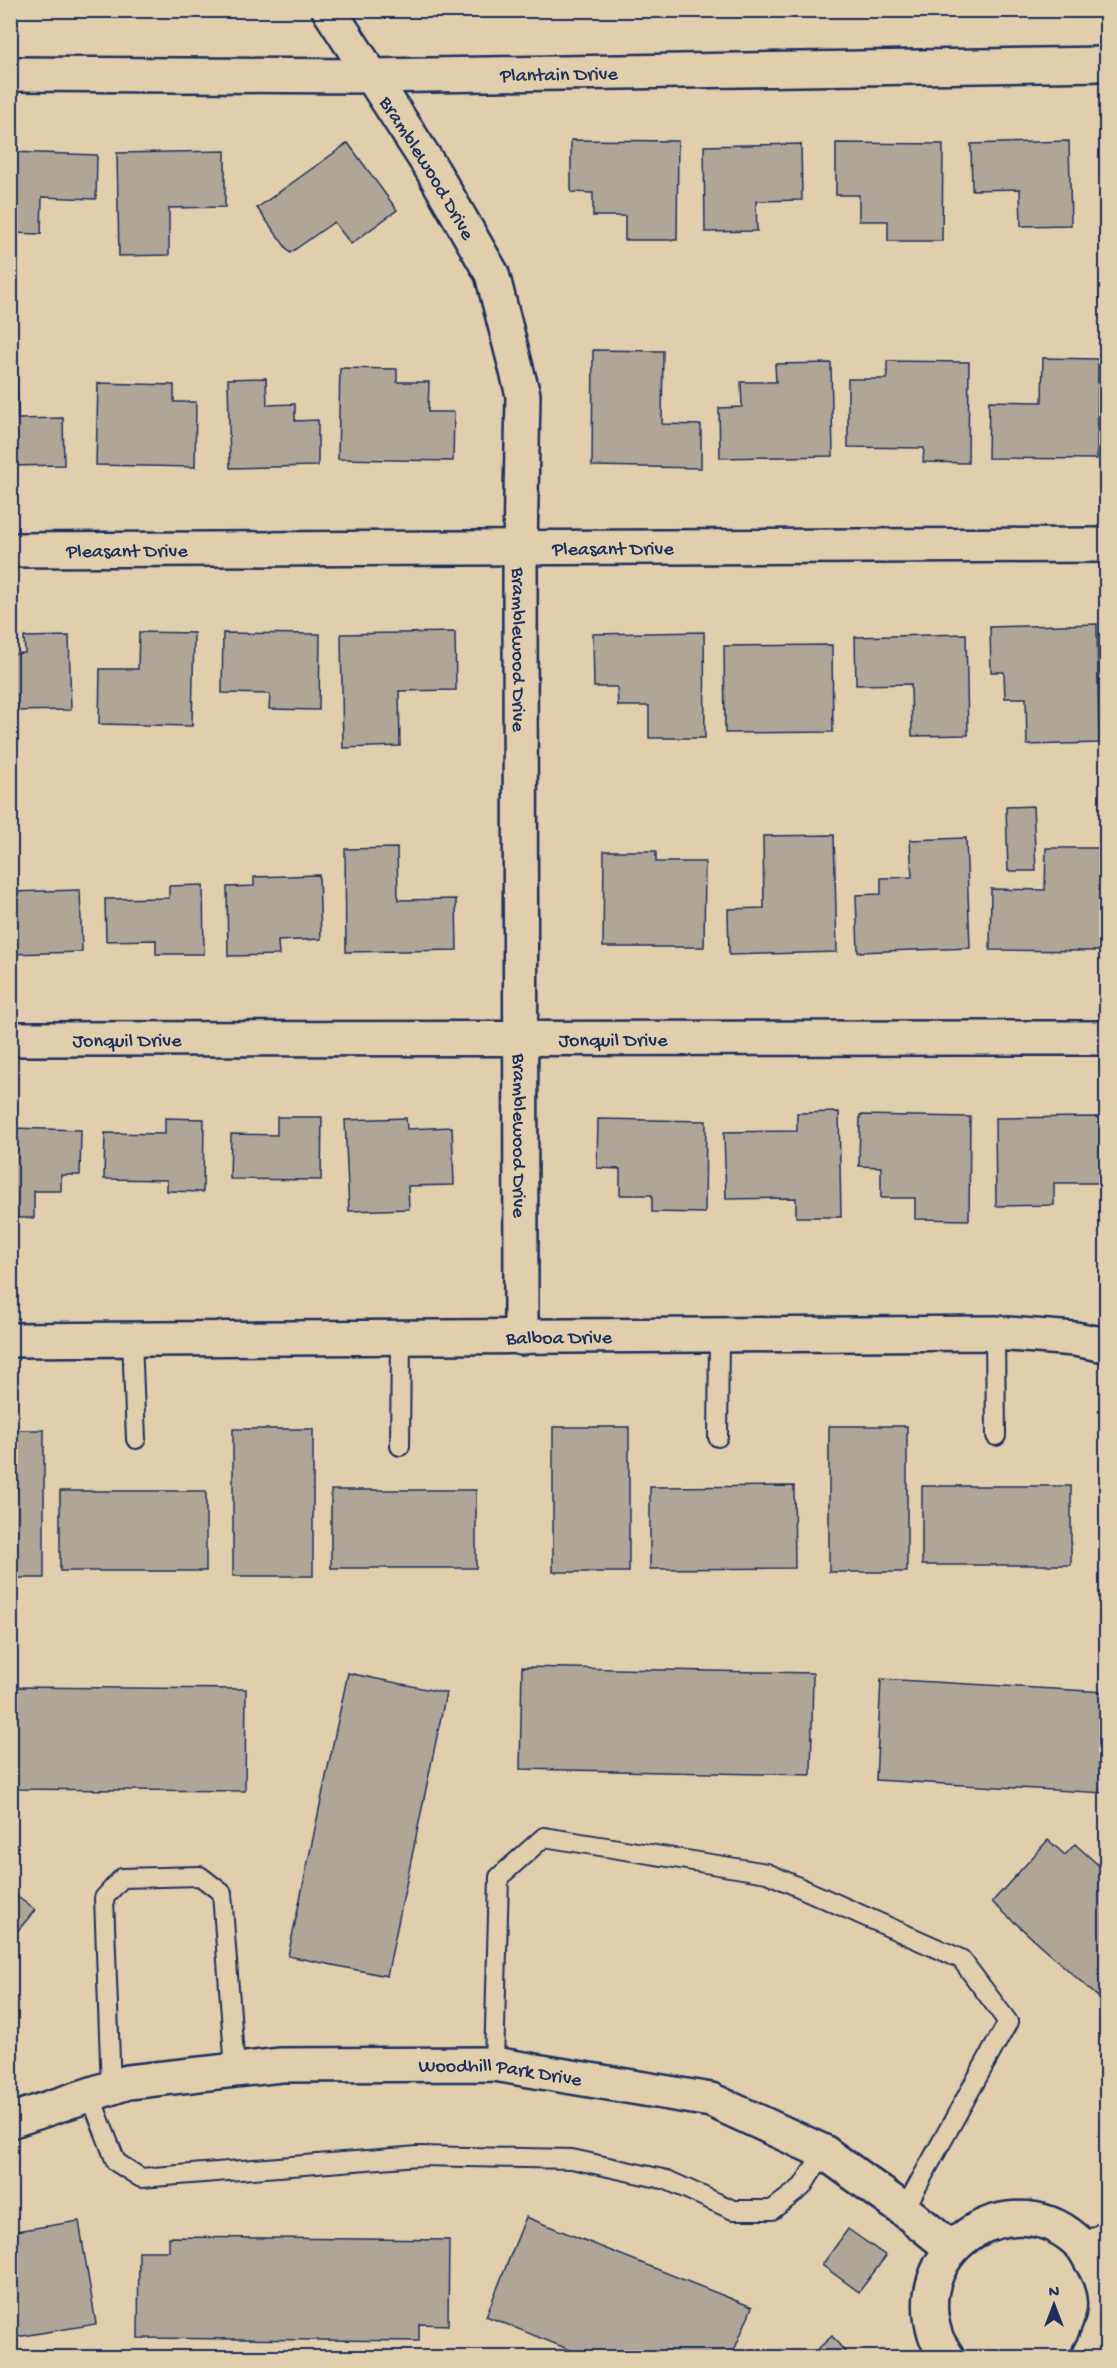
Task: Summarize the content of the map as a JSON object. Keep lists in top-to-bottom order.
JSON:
{
  "streets": {
    "street": [
      "Plantain Drive",
      "Bramblewood Drive",
      "Pleasant Drive",
      "Jonquil Drive",
      "Balboa Drive",
      "Woodhill Park Drive"
    ]
  },
  "crossings": [
    ["Plantain Drive", "Bramblewood Drive"],
    ["Bramblewood Drive", "Pleasant Drive"],
    ["Bramblewood Drive", "Jonquil Drive"],
    ["Bramblewood Drive", "Balboa Drive"]
  ],
  "north": "top"
}
